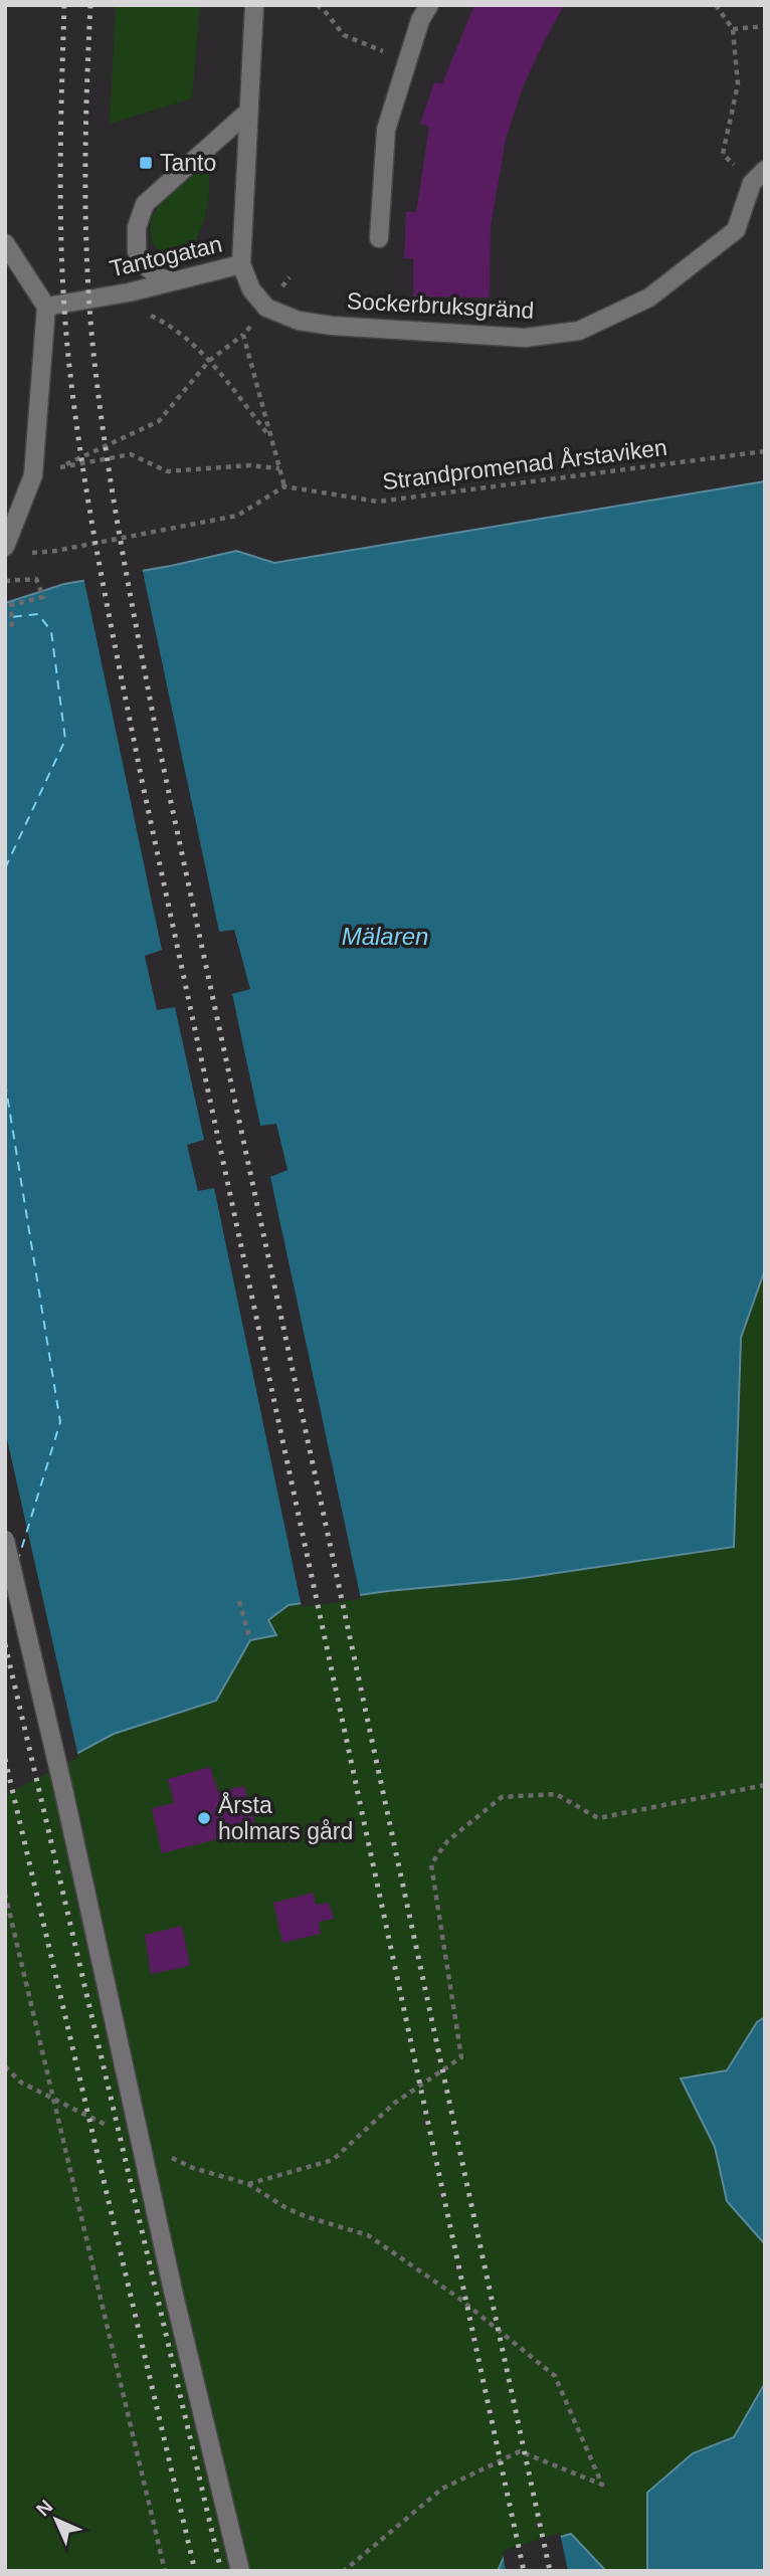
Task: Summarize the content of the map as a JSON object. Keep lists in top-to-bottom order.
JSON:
{
  "streets": {
    "street": ["Tantogatan", "Sockerbruksgränd"],
    "path": ["Strandpromenad Årstaviken"]
  },
  "water": ["Mälaren"],
  "places": {
    "transit": ["Tanto"],
    "other": ["Årsta holmars gård"]
  },
  "north": "top left"
}
